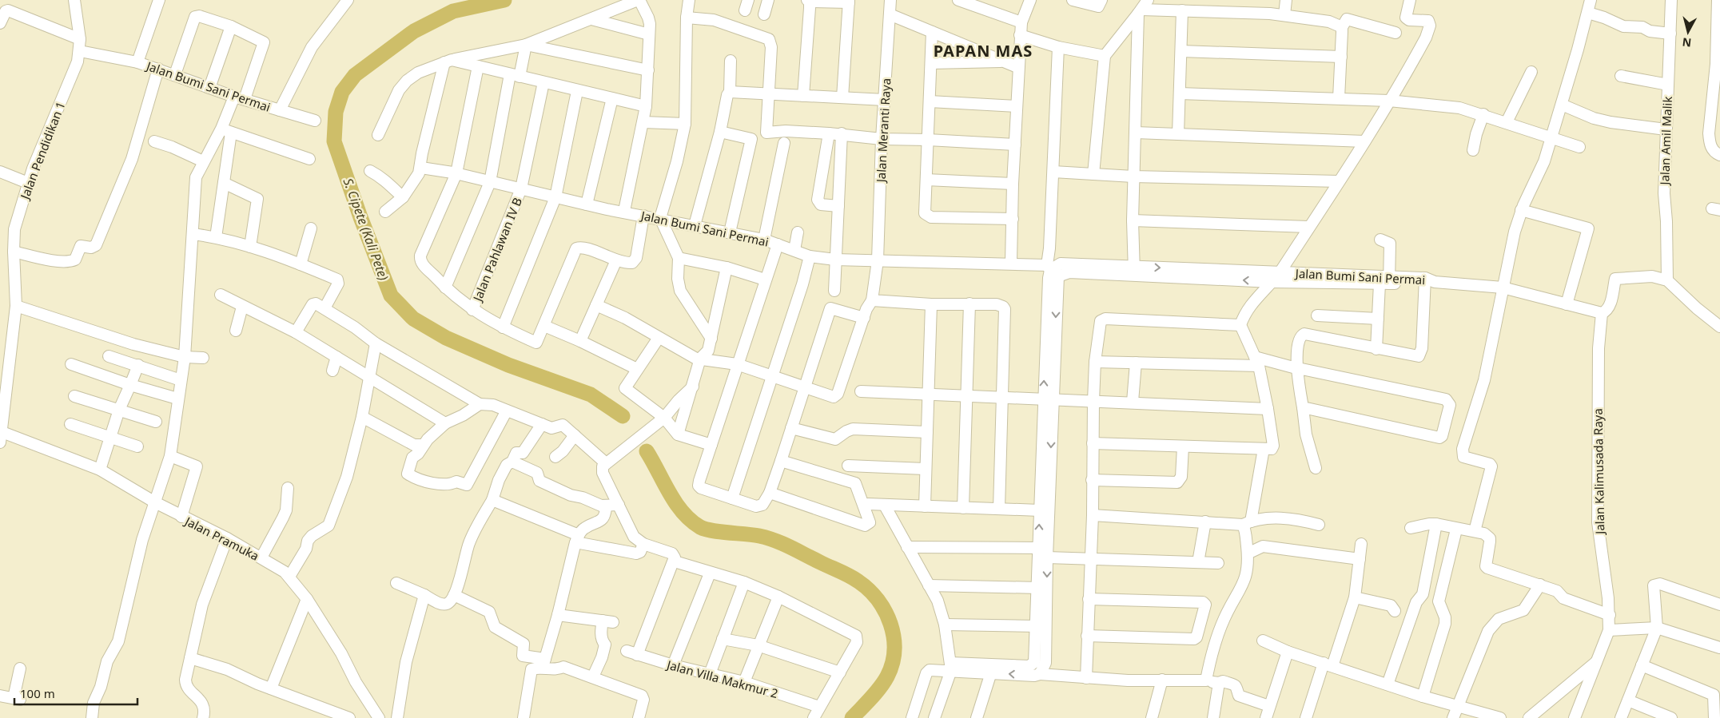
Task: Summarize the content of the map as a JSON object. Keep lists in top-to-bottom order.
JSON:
{
  "streets": {
    "street": [
      "Jalan Bumi Sani Permai",
      "Jalan Meranti Raya",
      "Jalan Amil Malik",
      "Jalan Pendidikan 1",
      "Jalan Pahlawan IV B",
      "Jalan Kalimusada Raya",
      "Jalan Pramuka",
      "Jalan Villa Makmur 2"
    ]
  },
  "crossings": [
    ["Jalan Bumi Sani Permai", "Jalan Meranti Raya"],
    ["Jalan Bumi Sani Permai", "Jalan Pendidikan 1"],
    ["Jalan Bumi Sani Permai", "Jalan Kalimusada Raya"],
    ["Jalan Pendidikan 1", "Jalan Pramuka"]
  ],
  "districts": ["PAPAN MAS"],
  "water": ["S. Cipete (Kali Pete)"],
  "scale_bar": "100 m",
  "north": "bottom"
}
